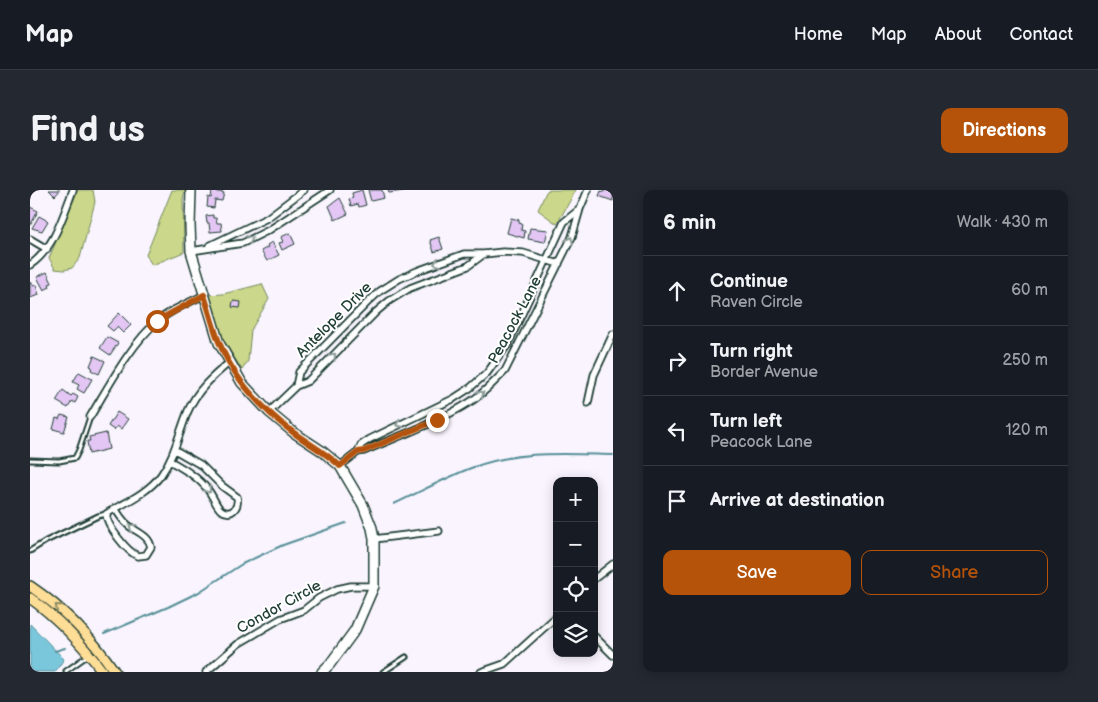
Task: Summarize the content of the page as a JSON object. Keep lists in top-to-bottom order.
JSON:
{
  "streets": {
    "street": ["Antelope Drive", "Peacock Lane", "Condor Circle"]
  },
  "crossings": [
    ["Antelope Drive", "Peacock Lane"]
  ],
  "page": {
    "header": "Map",
    "nav": [
      "Home",
      "Map",
      "About",
      "Contact"
    ],
    "buttons": [
      "Directions",
      ["Save", "Share"]
    ],
    "title": "Find us",
    "heading": ["6 min", "Walk · 430 m"],
    "list": [
      ["Continue", "Raven Circle", "60 m"],
      ["Turn right", "Border Avenue", "250 m"],
      ["Turn left", "Peacock Lane", "120 m"],
      "Arrive at destination"
    ],
    "map_buttons": ["+", "−"]
  }
}
